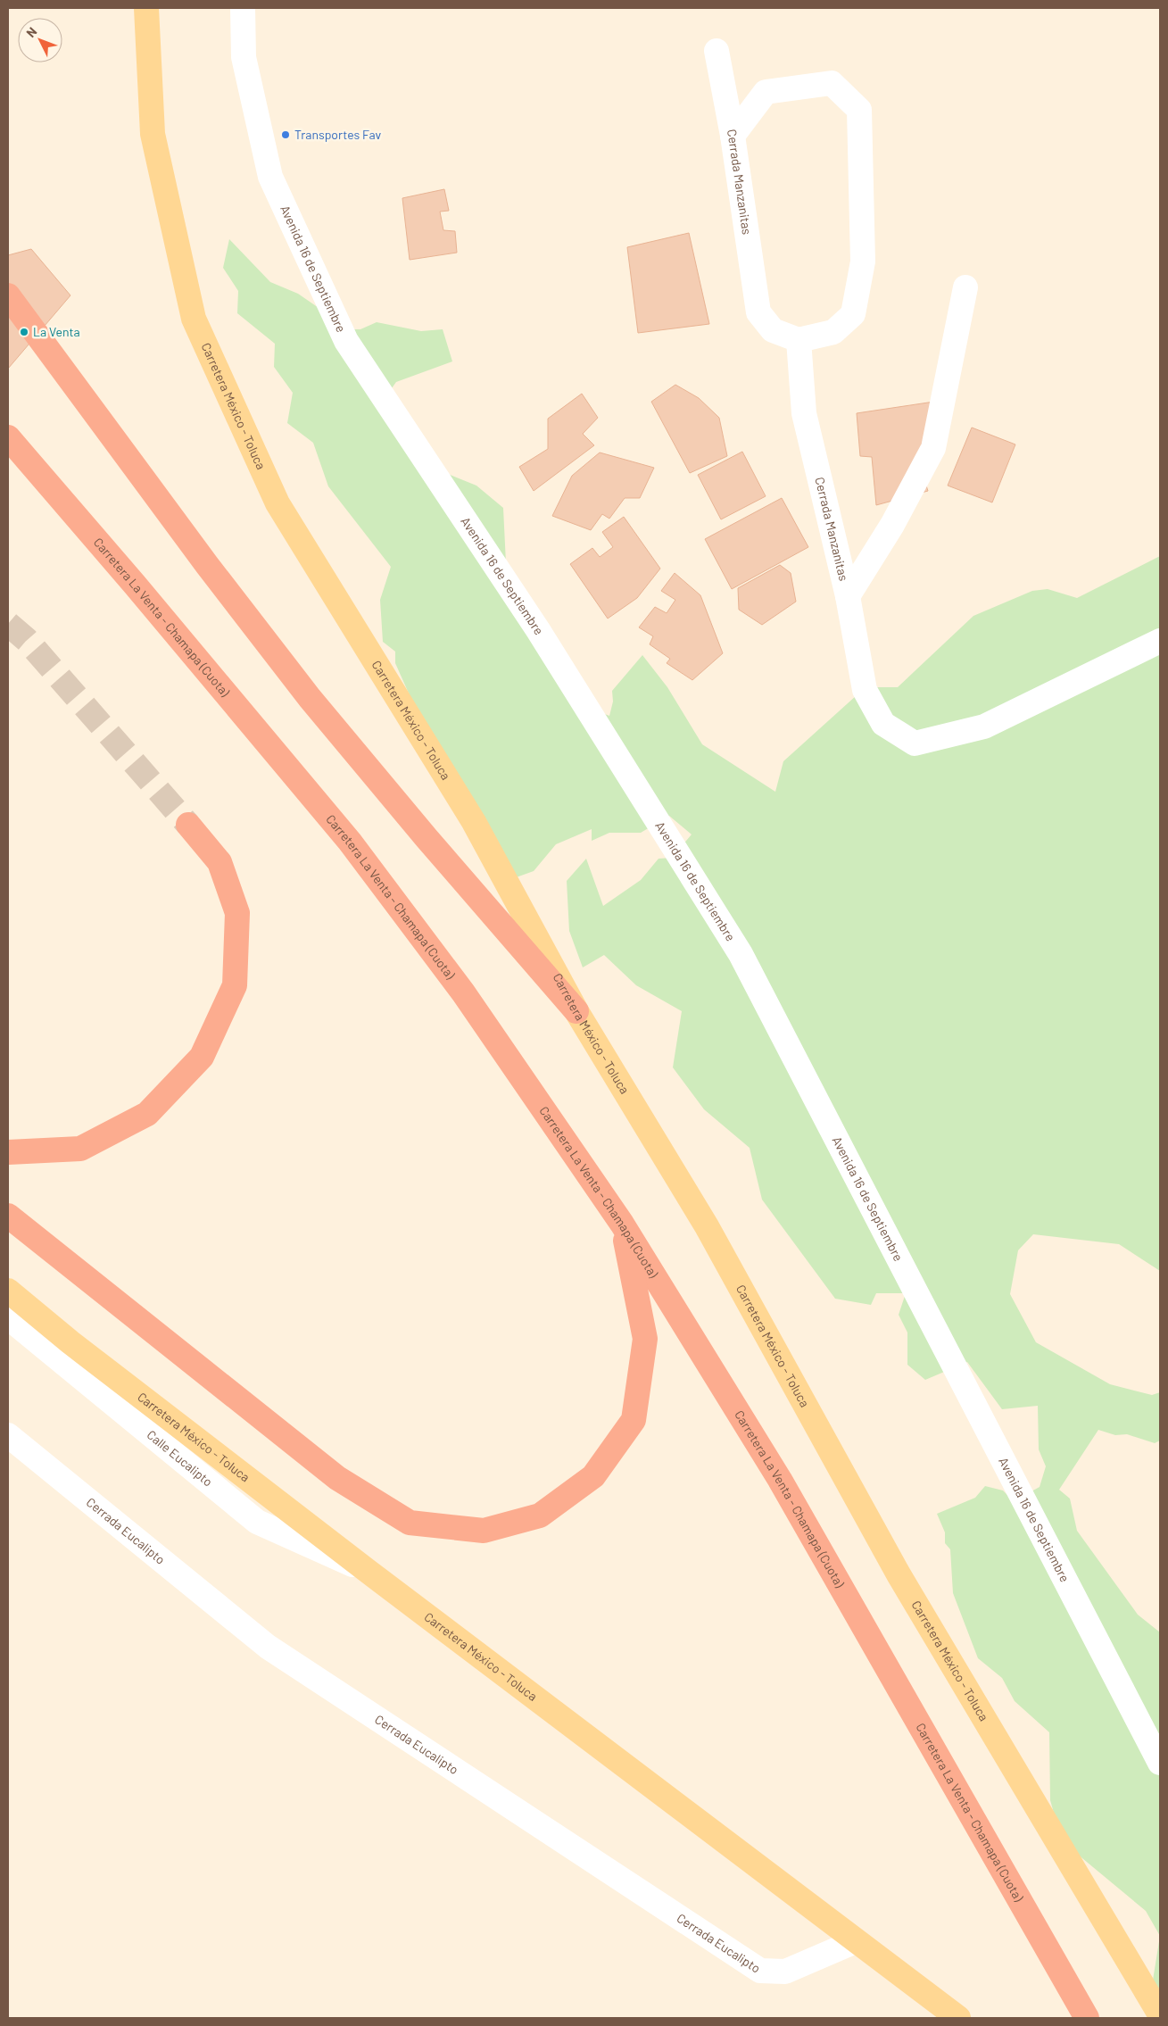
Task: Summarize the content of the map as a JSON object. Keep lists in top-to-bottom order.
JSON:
{
  "streets": {
    "highway": ["Carretera La Venta - Chamapa (Cuota)"],
    "main road": ["Carretera México - Toluca"],
    "street": [
      "Cerrada Manzanitas",
      "Avenida 16 de Septiembre",
      "Calle Eucalipto",
      "Cerrada Eucalipto"
    ]
  },
  "crossings": [
    ["Carretera México - Toluca", "Calle Eucalipto"],
    ["Carretera México - Toluca", "Cerrada Eucalipto"]
  ],
  "places": ["Transportes Fav", "La Venta"],
  "north": "top left"
}
